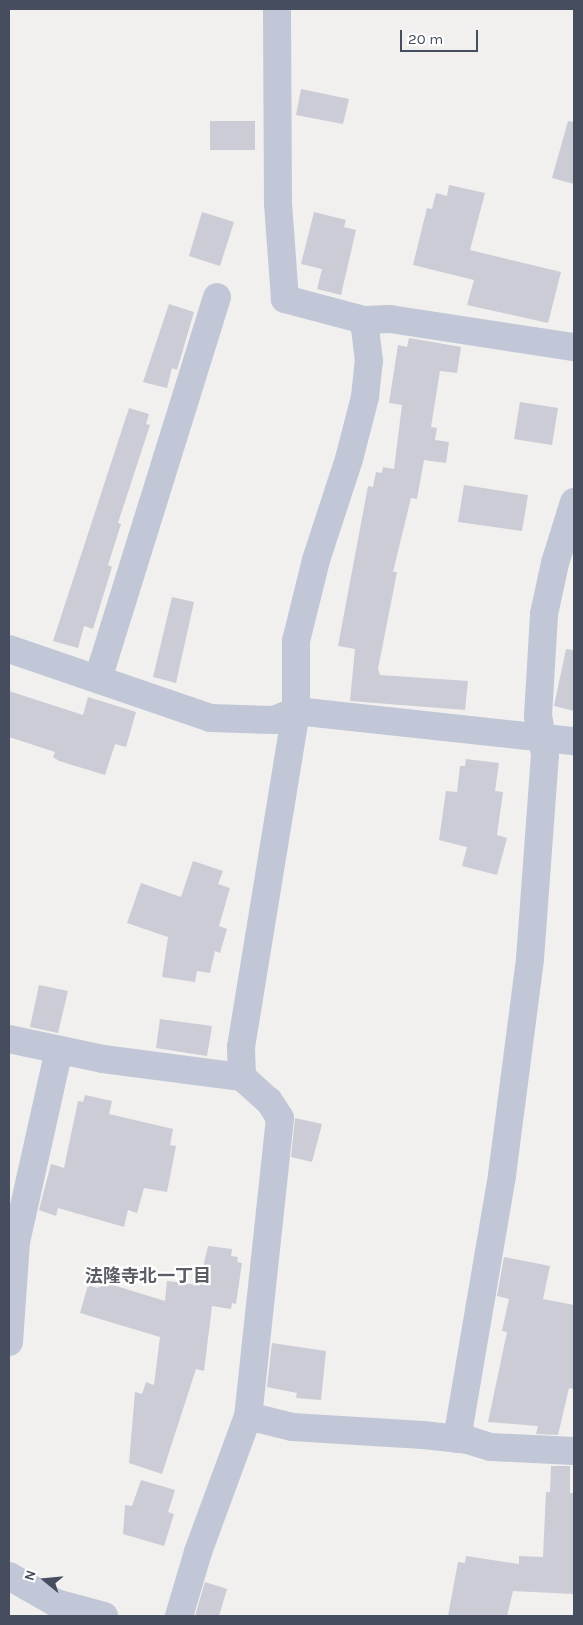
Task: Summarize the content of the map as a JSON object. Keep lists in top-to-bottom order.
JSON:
{
  "districts": ["法隆寺北一丁目"],
  "scale_bar": "20 m",
  "north": "left"
}
